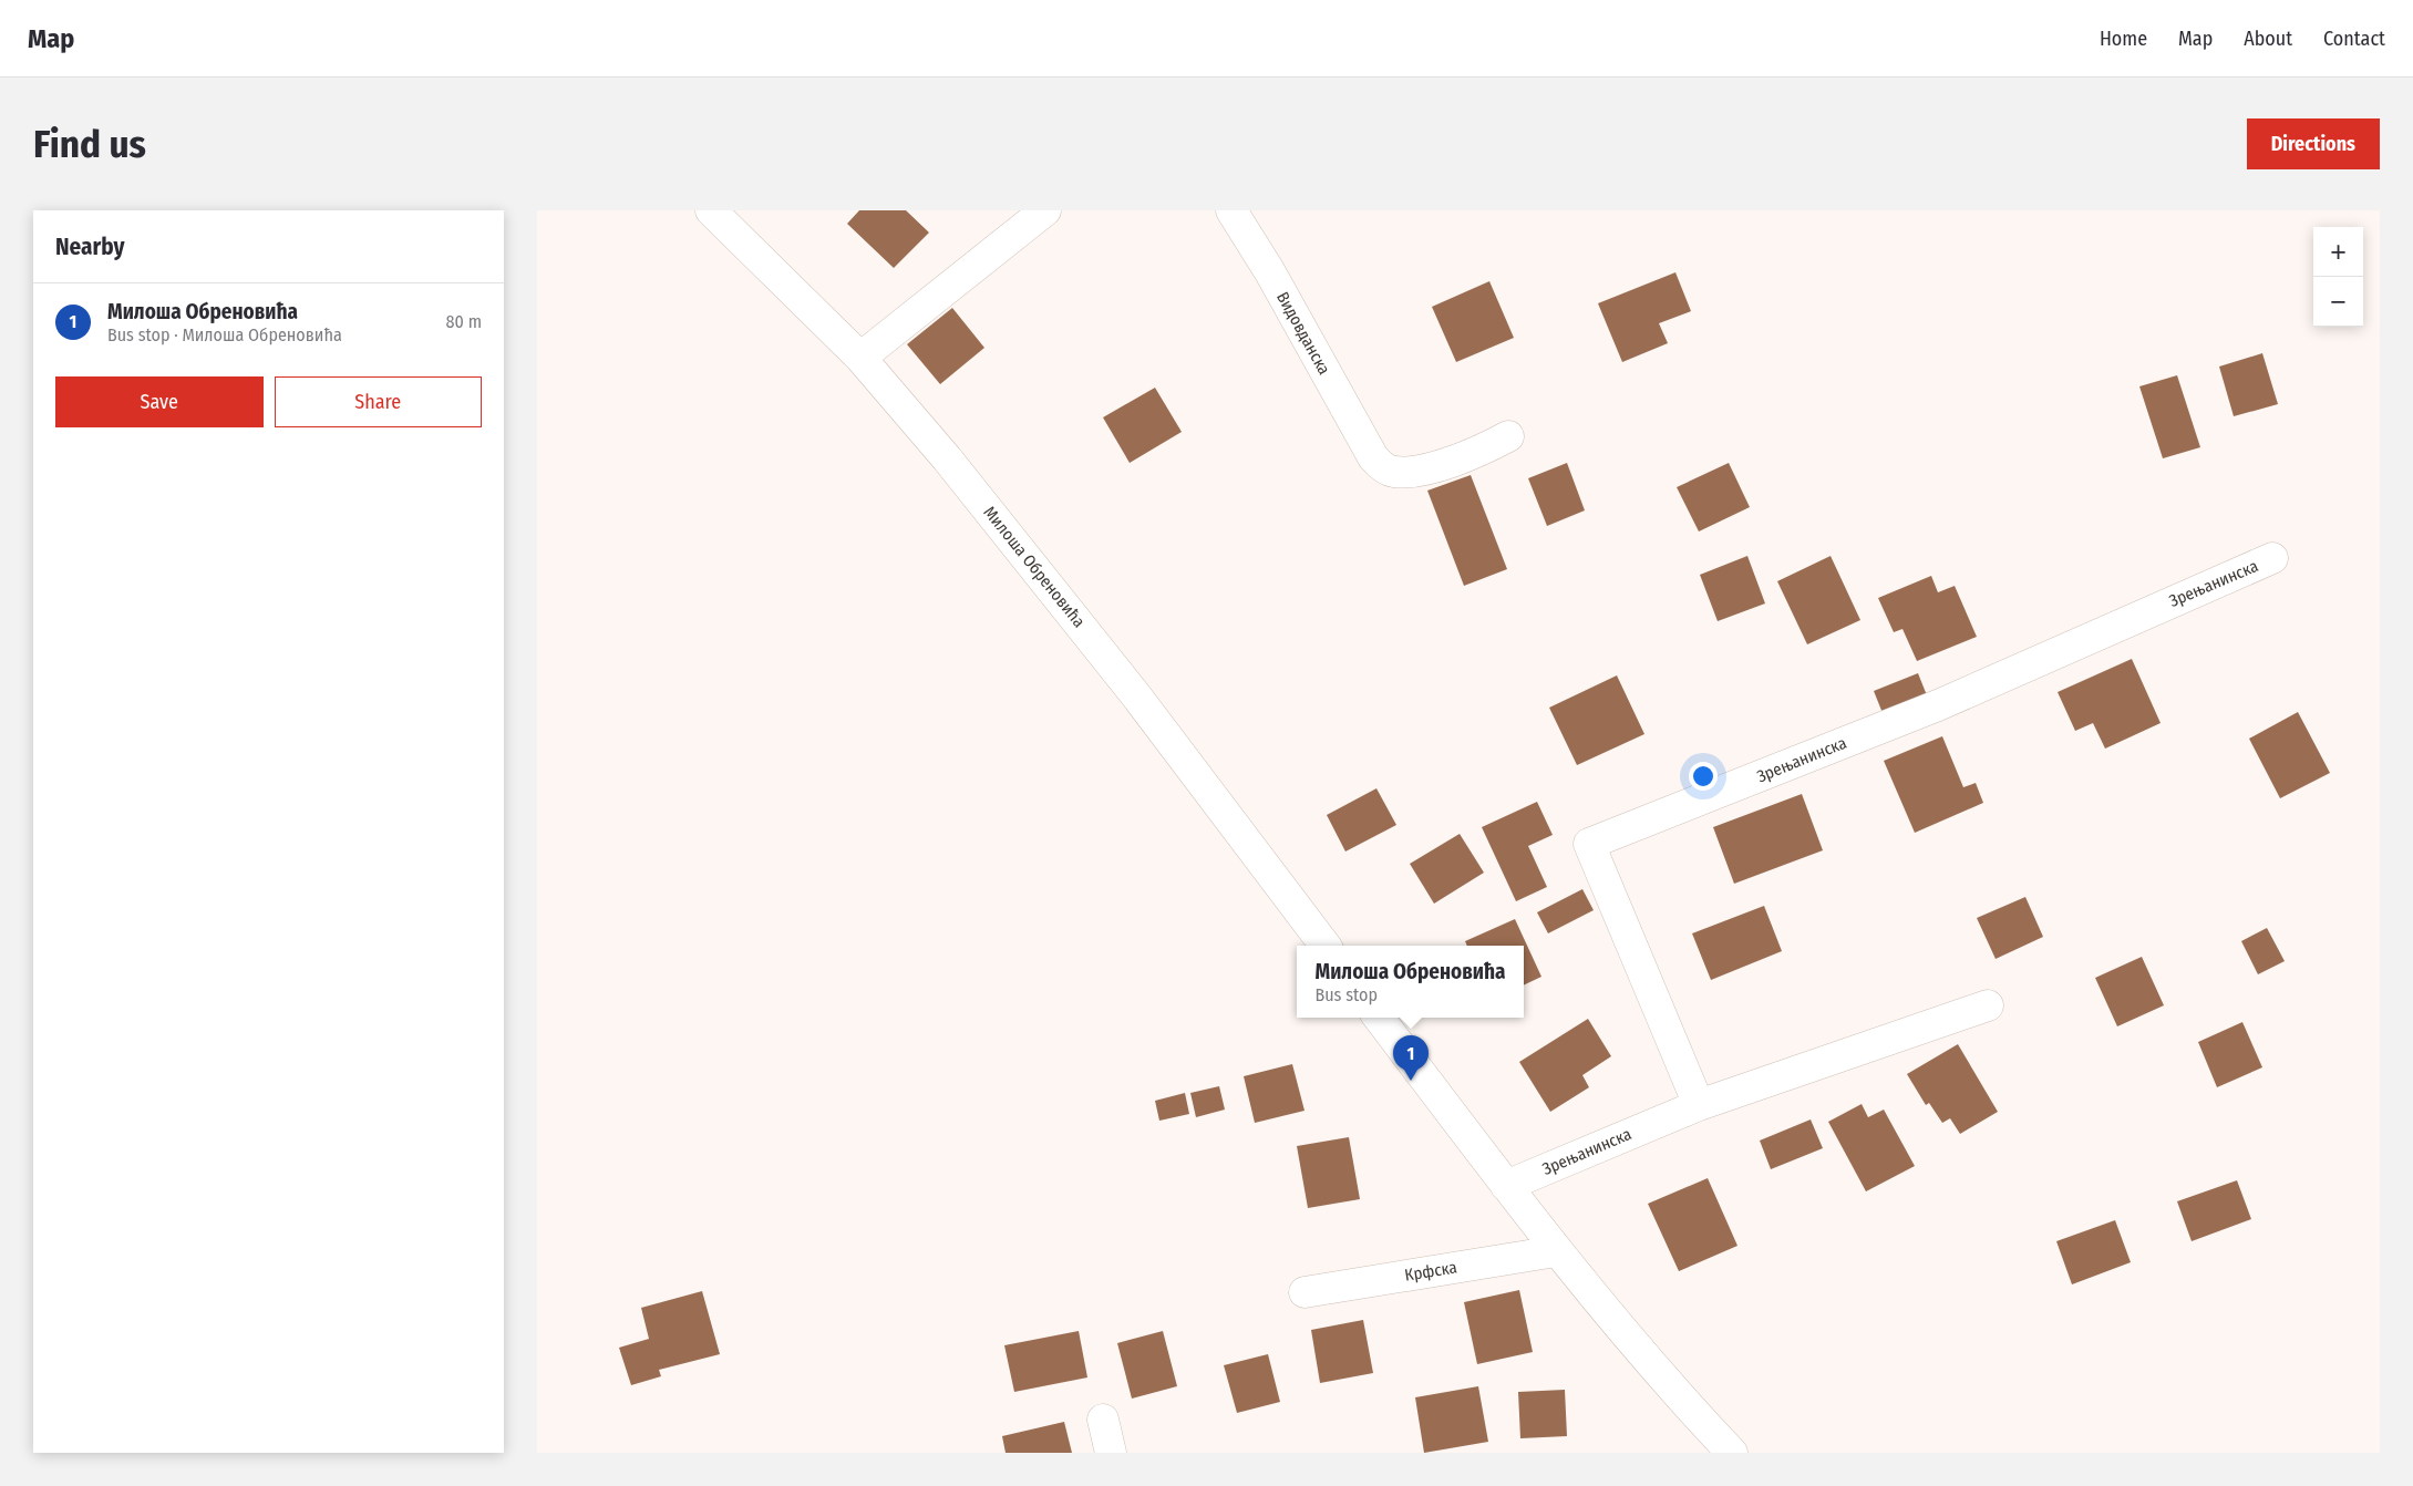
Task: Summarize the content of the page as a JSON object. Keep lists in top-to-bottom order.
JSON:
{
  "streets": {
    "street": [
      "Видовданска",
      "Милоша Обреновића",
      "Зрењанинска",
      "Крфска"
    ]
  },
  "page": {
    "header": "Map",
    "nav": [
      "Home",
      "Map",
      "About",
      "Contact"
    ],
    "buttons": [
      "Directions",
      ["Save", "Share"]
    ],
    "title": "Find us",
    "heading": "Nearby",
    "map_buttons": ["+", "−"],
    "list": [
      {
        "mark": "1",
        "name": "Милоша Обреновића",
        "note": "Bus stop · Милоша Обреновића",
        "value": "80 m"
      }
    ],
    "popup": ["Милоша Обреновића", "Bus stop"],
    "pins": "1"
  }
}
